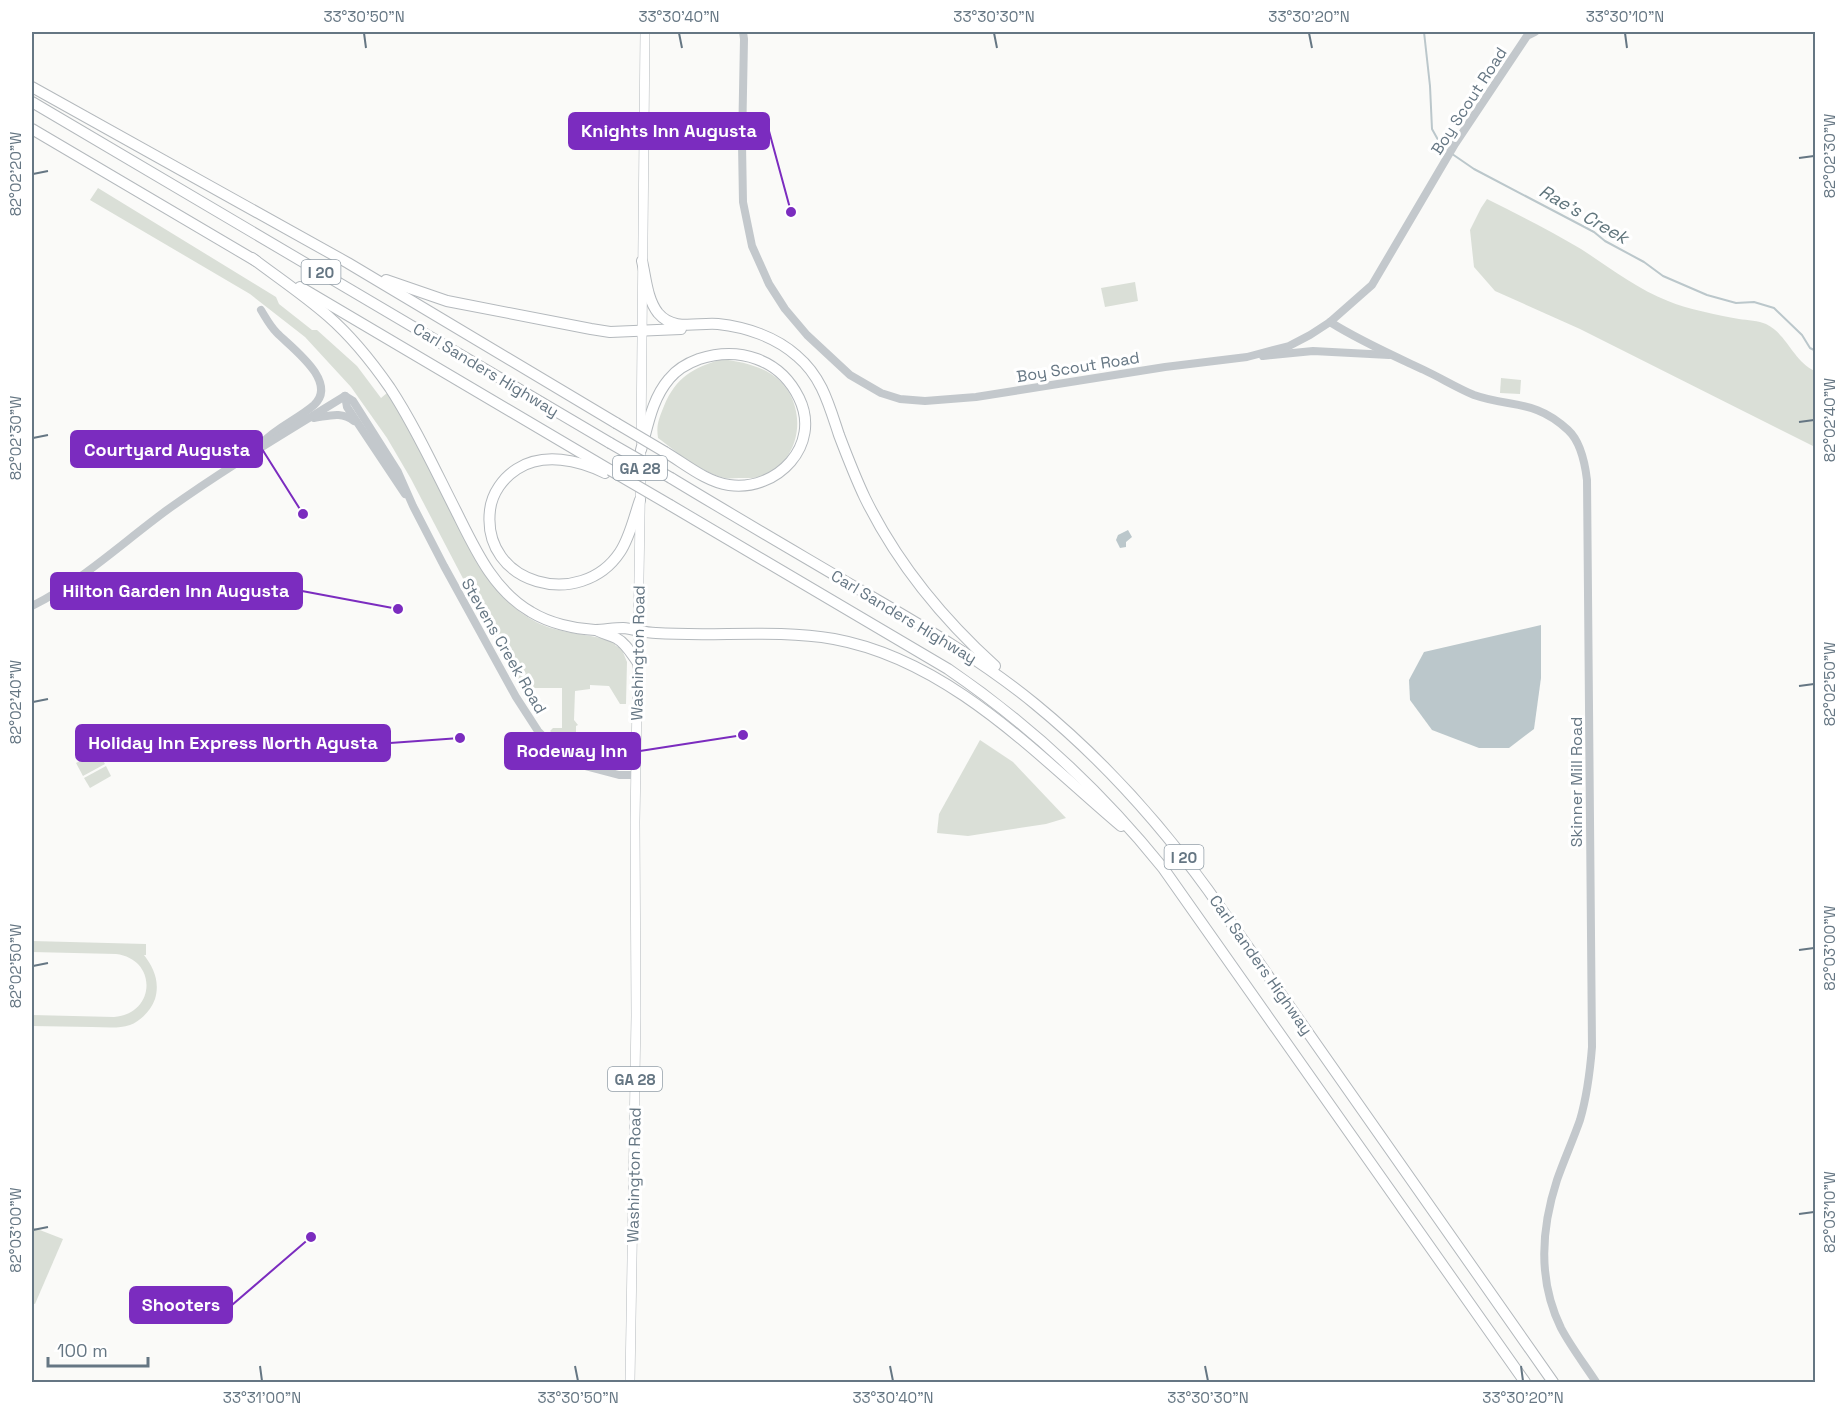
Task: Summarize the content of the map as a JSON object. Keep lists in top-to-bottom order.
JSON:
{
  "streets": {
    "highway": ["I 20", "Carl Sanders Highway"],
    "main road": ["GA 28", "Washington Road"],
    "street": ["Boy Scout Road", "Stevens Creek Road", "Skinner Mill Road"]
  },
  "crossings": [
    ["Boy Scout Road", "Skinner Mill Road"],
    ["Stevens Creek Road", "Washington Road"]
  ],
  "water": ["Rae's Creek"],
  "places": [
    "Knights Inn Augusta",
    "Courtyard Augusta",
    "Hilton Garden Inn Augusta",
    "Rodeway Inn",
    "Holiday Inn Express North Agusta",
    "Shooters"
  ],
  "scale_bar": "100 m",
  "coordinates": [
    "33°30'50\"N",
    "33°30'40\"N",
    "33°30'30\"N",
    "33°30'20\"N",
    "33°30'10\"N",
    "82°02'30\"W",
    "82°02'20\"W",
    "82°02'40\"W",
    "82°02'50\"W",
    "82°03'00\"W",
    "82°03'10\"W",
    "33°31'00\"N"
  ]
}
